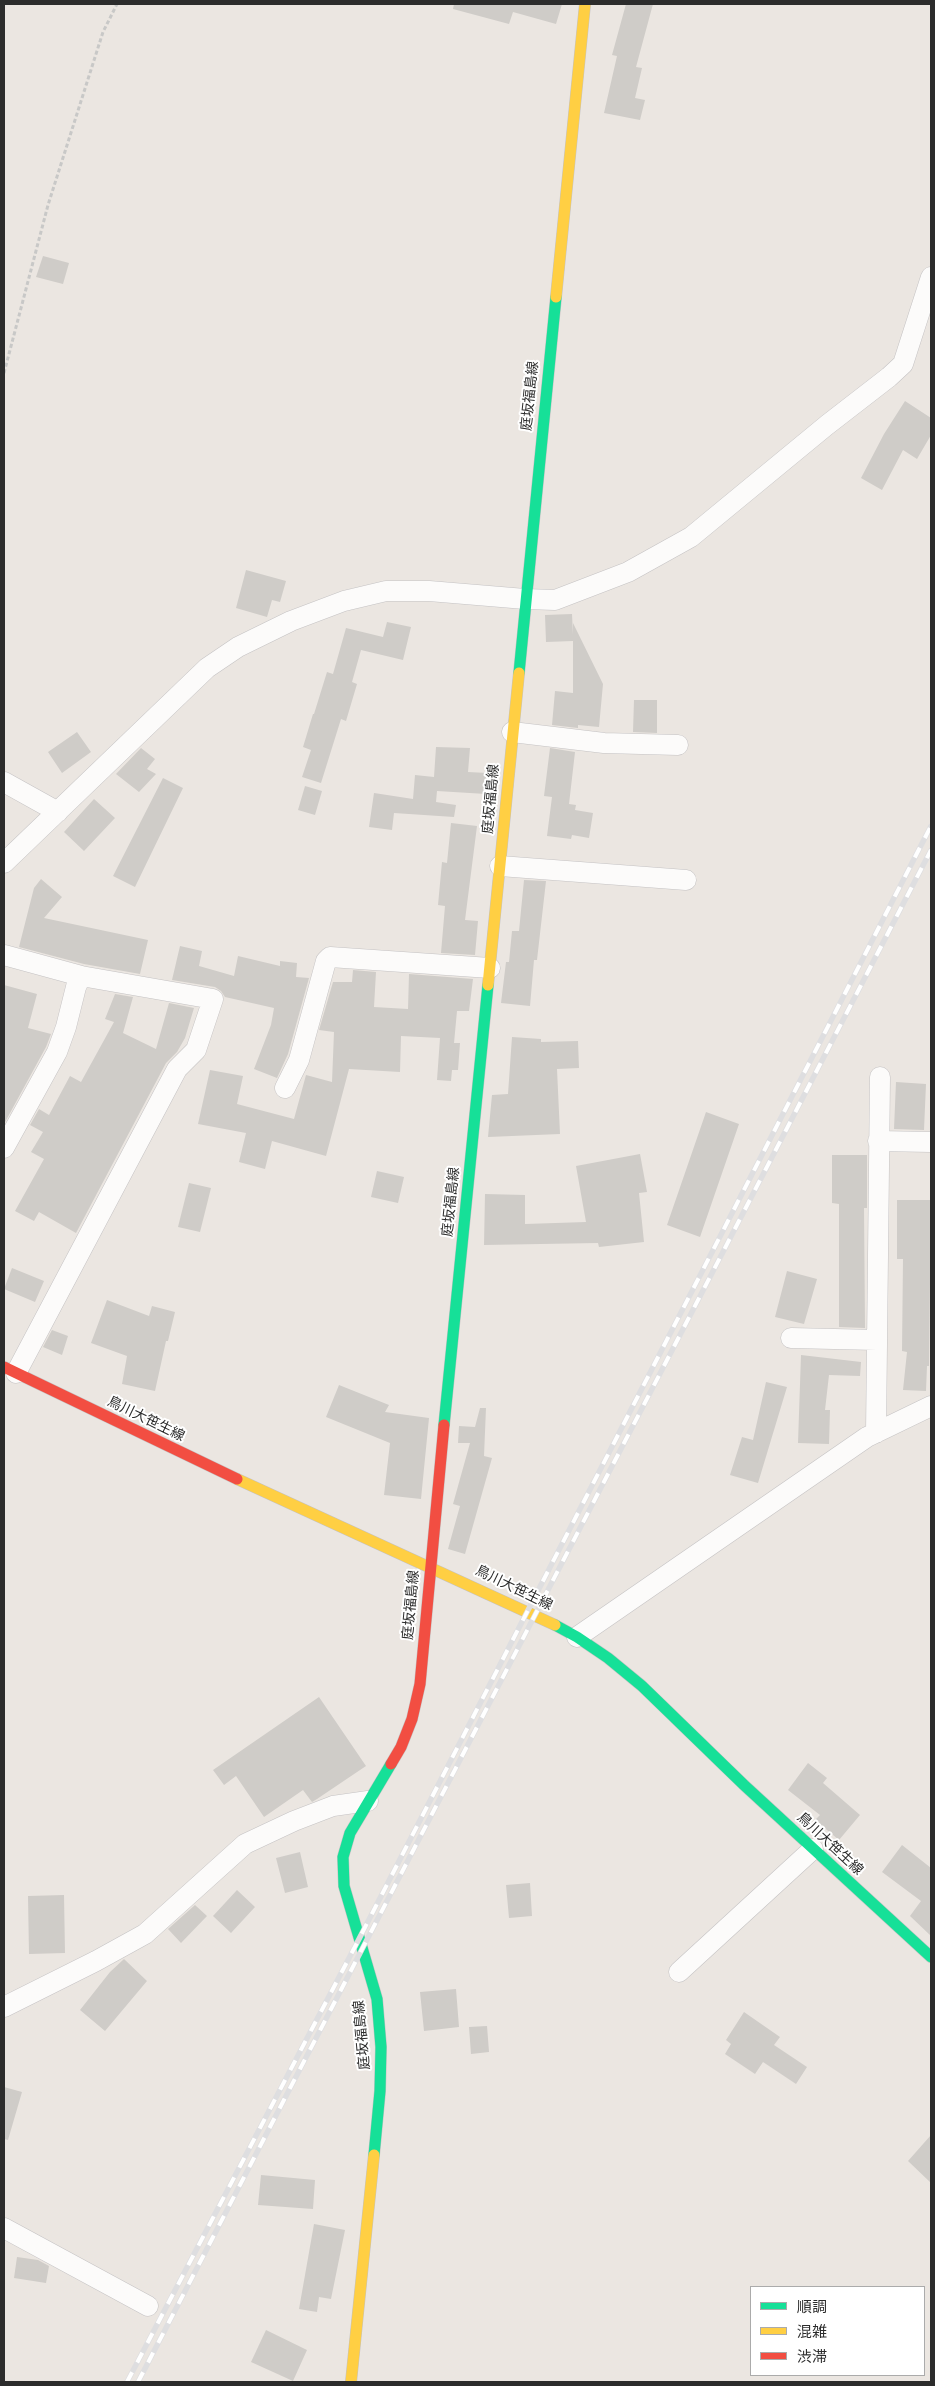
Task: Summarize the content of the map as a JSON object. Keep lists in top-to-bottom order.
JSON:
{
  "streets": {
    "main road": ["庭坂福島線", "鳥川大笹生線"]
  },
  "crossings": [
    ["庭坂福島線", "鳥川大笹生線"]
  ],
  "legend": ["順調", "混雑", "渋滞"]
}
